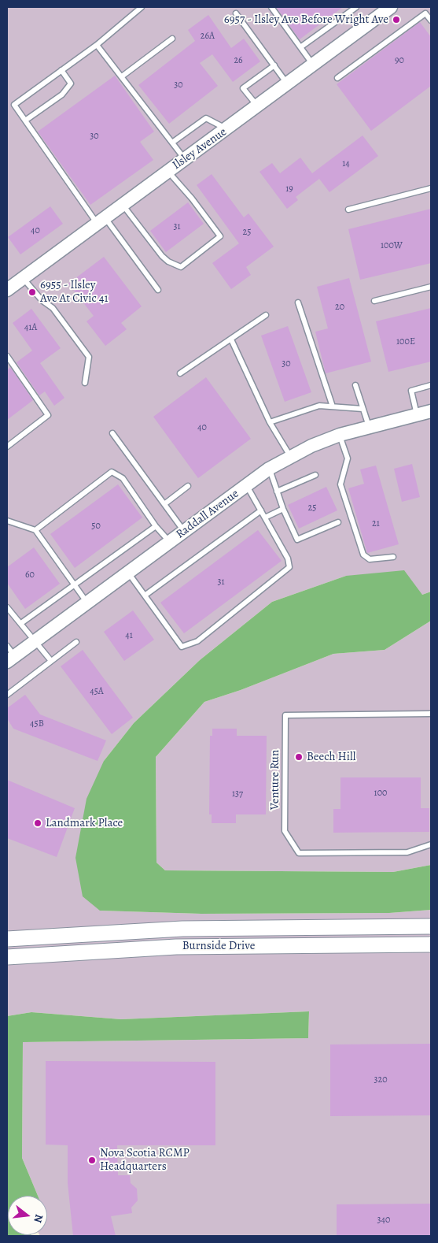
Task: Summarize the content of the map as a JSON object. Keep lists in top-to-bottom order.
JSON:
{
  "streets": {
    "main road": ["Burnside Drive"],
    "street": ["Ilsley Avenue", "Raddall Avenue"],
    "lane": ["Venture Run"]
  },
  "places": [
    "6957 - Ilsley Ave Before Wright Ave",
    "6955 - Ilsley Ave At Civic 41",
    "Beech Hill",
    "Landmark Place",
    "Nova Scotia RCMP Headquarters"
  ],
  "house_numbers": [
    "26A",
    "26",
    "90",
    "30",
    "30",
    "14",
    "19",
    "31",
    "40",
    "25",
    "100W",
    "20",
    "41A",
    "100E",
    "30",
    "40",
    "25",
    "21",
    "50",
    "60",
    "31",
    "41",
    "45A",
    "45B",
    "100",
    "137",
    "320",
    "340"
  ],
  "north": "right"
}
